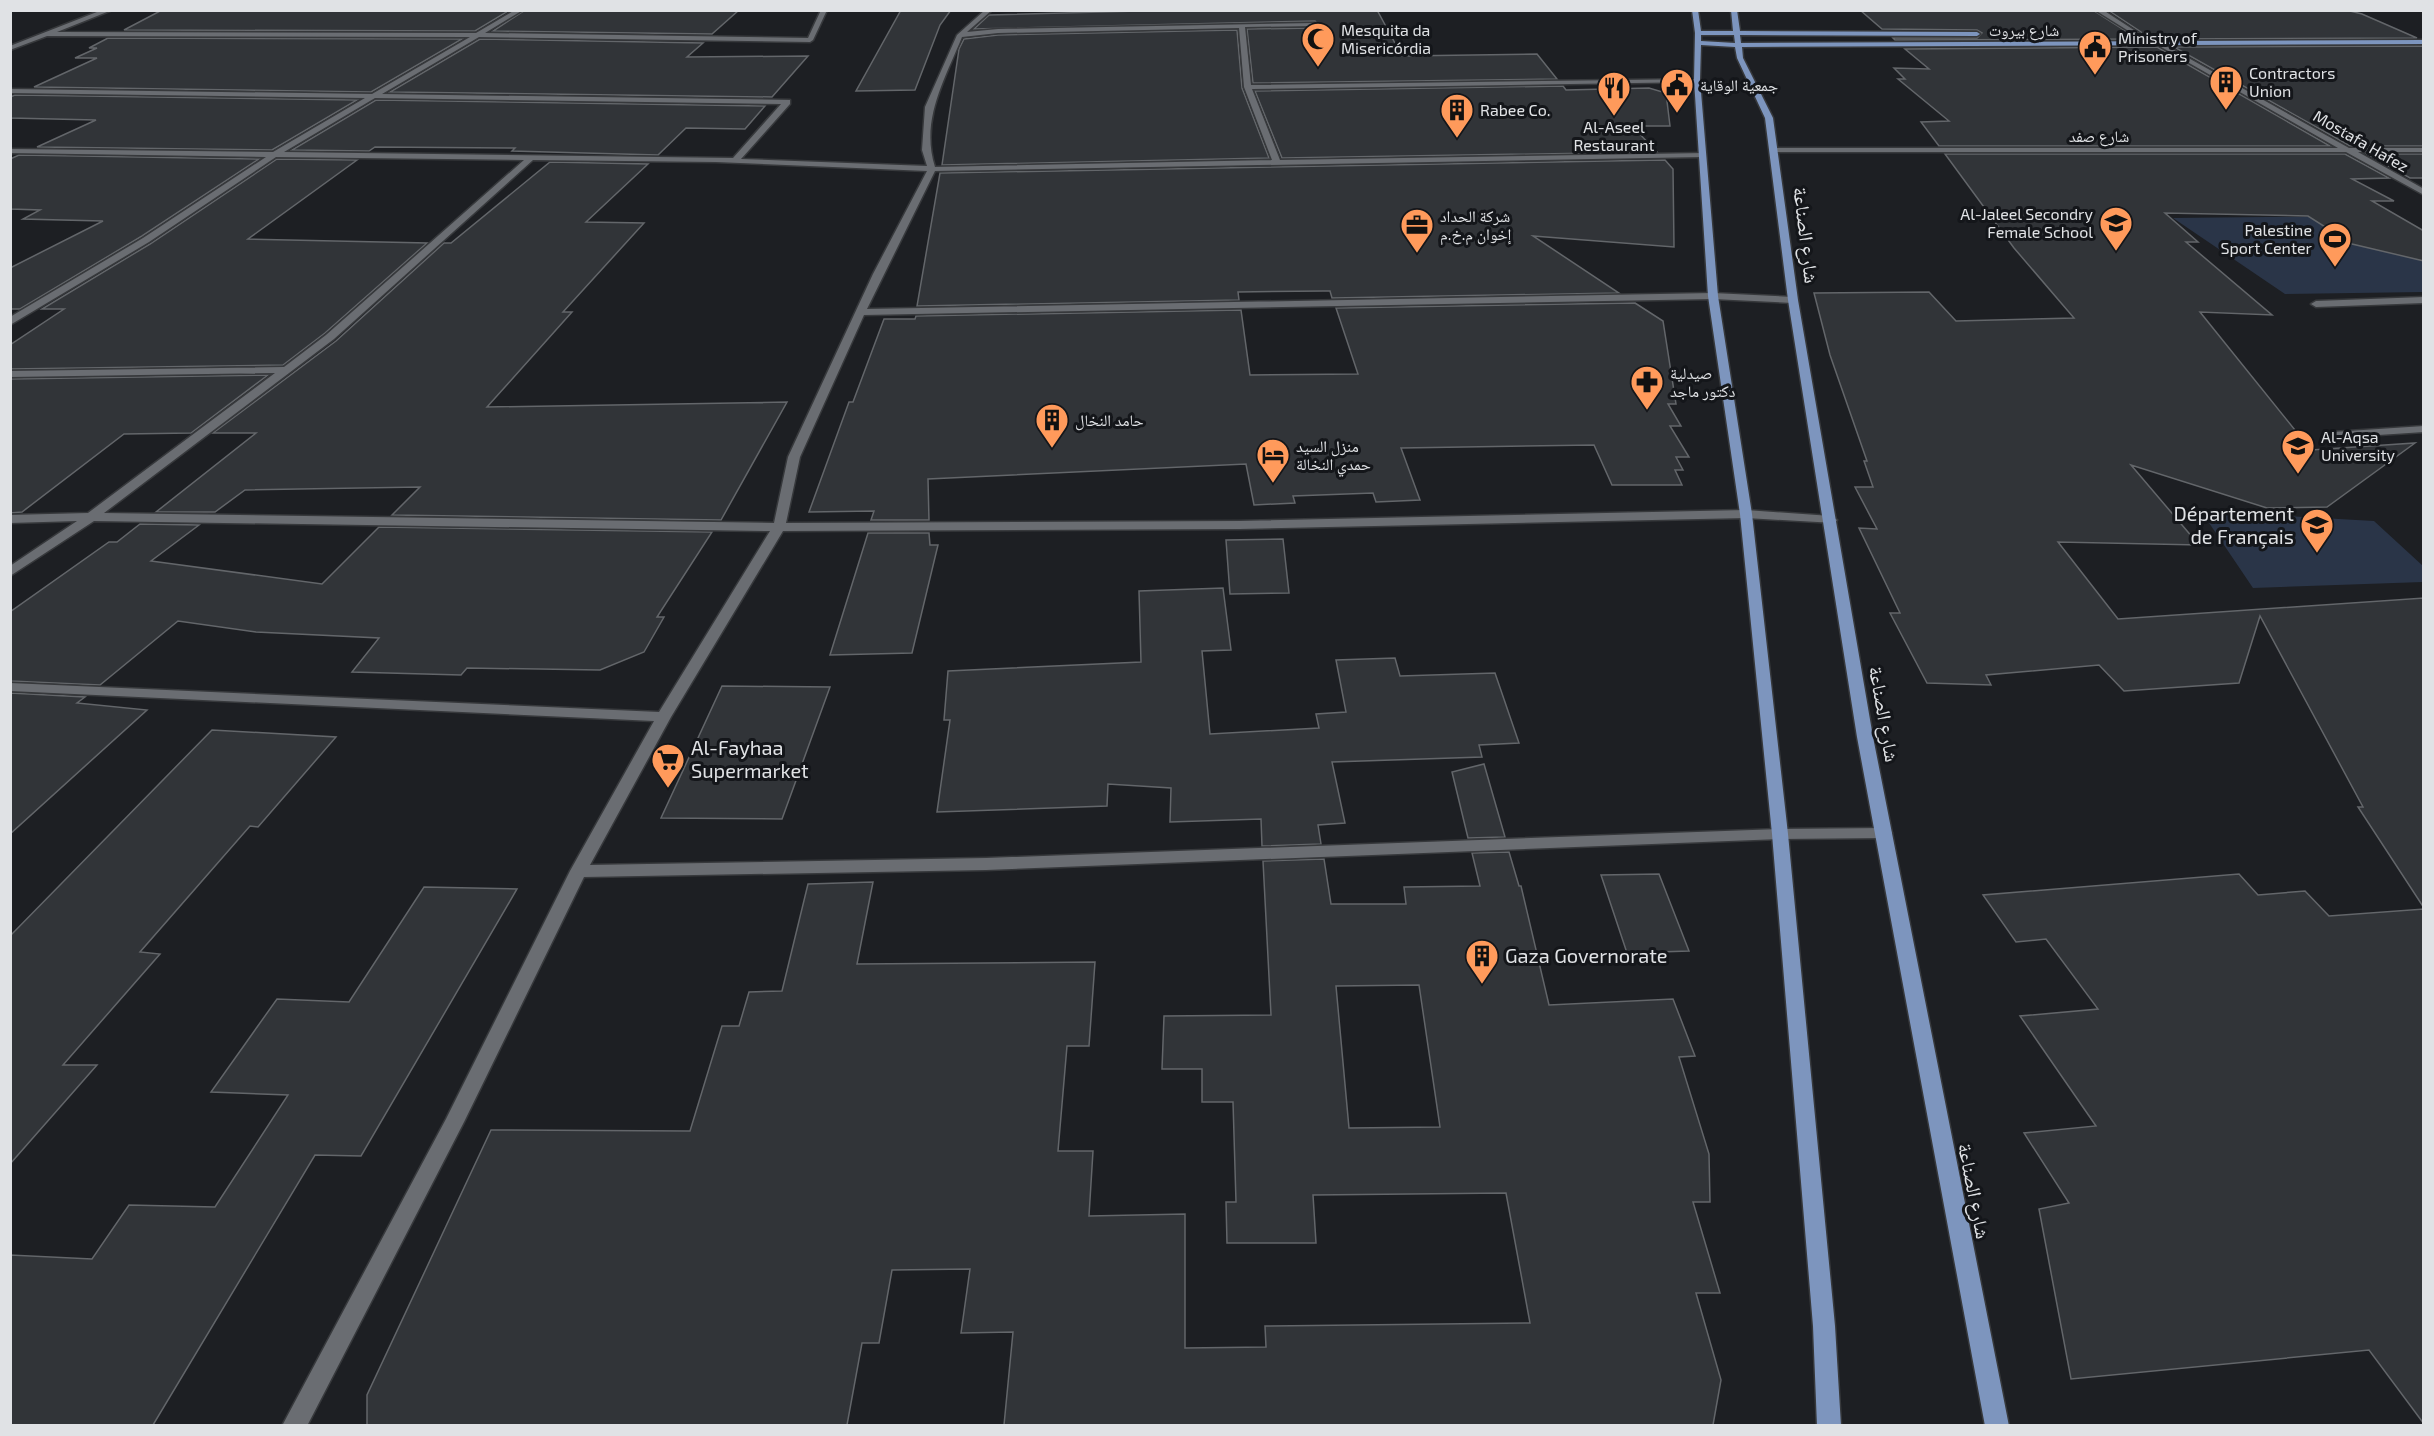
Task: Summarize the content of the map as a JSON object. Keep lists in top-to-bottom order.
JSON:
{
  "streets": {
    "main road": ["شارع بيروت", "شارع الصناعة"],
    "street": ["شارع صفد", "Mostafa Hafez"]
  },
  "crossings": [
    ["شارع بيروت", "Mostafa Hafez"],
    ["شارع بيروت", "شارع الصناعة"],
    ["شارع صفد", "Mostafa Hafez"],
    ["شارع صفد", "شارع الصناعة"]
  ],
  "places": {
    "mosque": ["Mesquita da Misericórdia"],
    "public building": ["Ministry of Prisoners", "جمعية الوقاية"],
    "building": [
      "Contractors Union",
      "Rabee Co.",
      "حامد النخال",
      "Gaza Governorate"
    ],
    "restaurant": ["Al-Aseel Restaurant"],
    "school or university": ["Al-Jaleel Secondry Female School", "Al-Aqsa University", "Département de Français"],
    "office": ["شركة الحداد إخوان م.خ.م"],
    "sports": ["Palestine Sport Center"],
    "pharmacy": ["صيدلية دكتور ماجد"],
    "hotel": ["منزل السيد حمدي النخالة"],
    "supermarket": ["Al-Fayhaa Supermarket"]
  }
}
